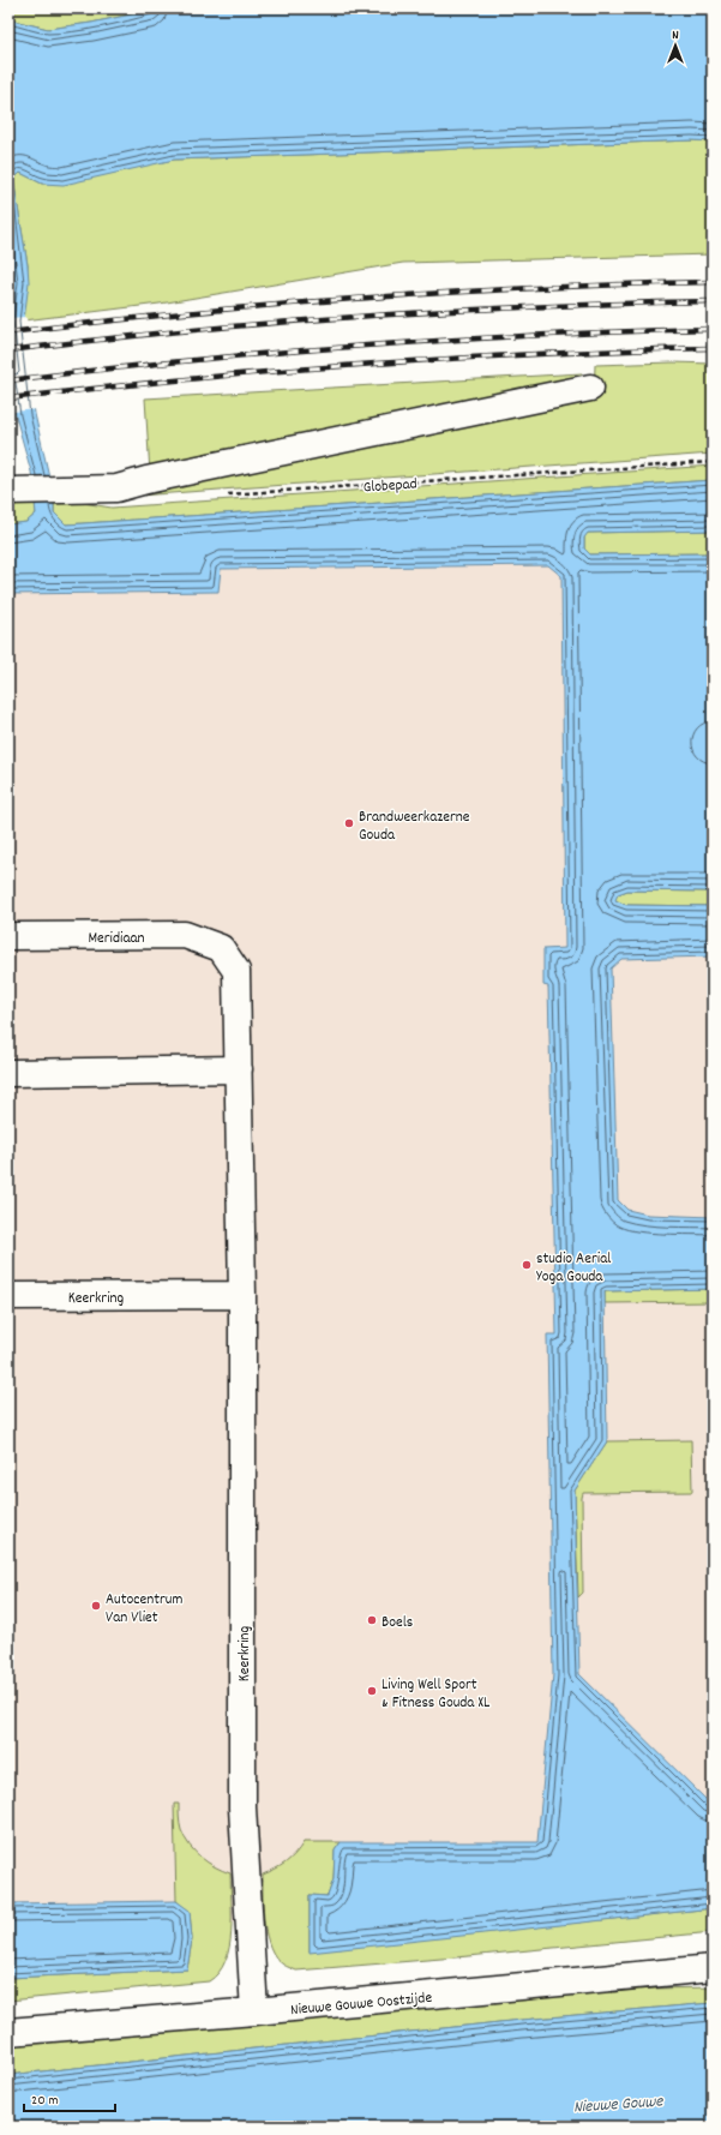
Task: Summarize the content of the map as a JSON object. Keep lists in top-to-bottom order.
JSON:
{
  "streets": {
    "street": ["Meridiaan", "Keerkring", "Nieuwe Gouwe Oostzijde"],
    "path": ["Globepad"]
  },
  "crossings": [
    ["Meridiaan", "Keerkring"],
    ["Keerkring", "Nieuwe Gouwe Oostzijde"]
  ],
  "water": ["Nieuwe Gouwe"],
  "places": [
    "Brandweerkazerne Gouda",
    "studio Aerial Yoga Gouda",
    "Autocentrum Van Vliet",
    "Boels",
    "Living Well Sport & Fitness Gouda XL"
  ],
  "scale_bar": "20 m",
  "north": "top"
}
